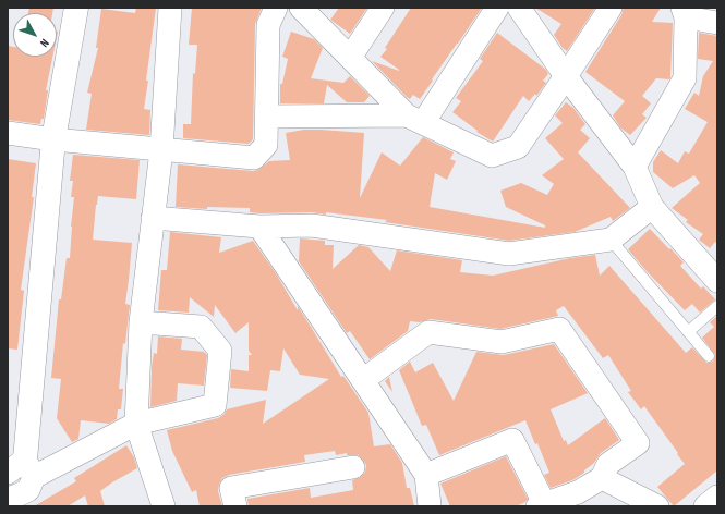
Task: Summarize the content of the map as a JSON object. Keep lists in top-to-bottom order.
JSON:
{
  "north": "bottom right"
}
